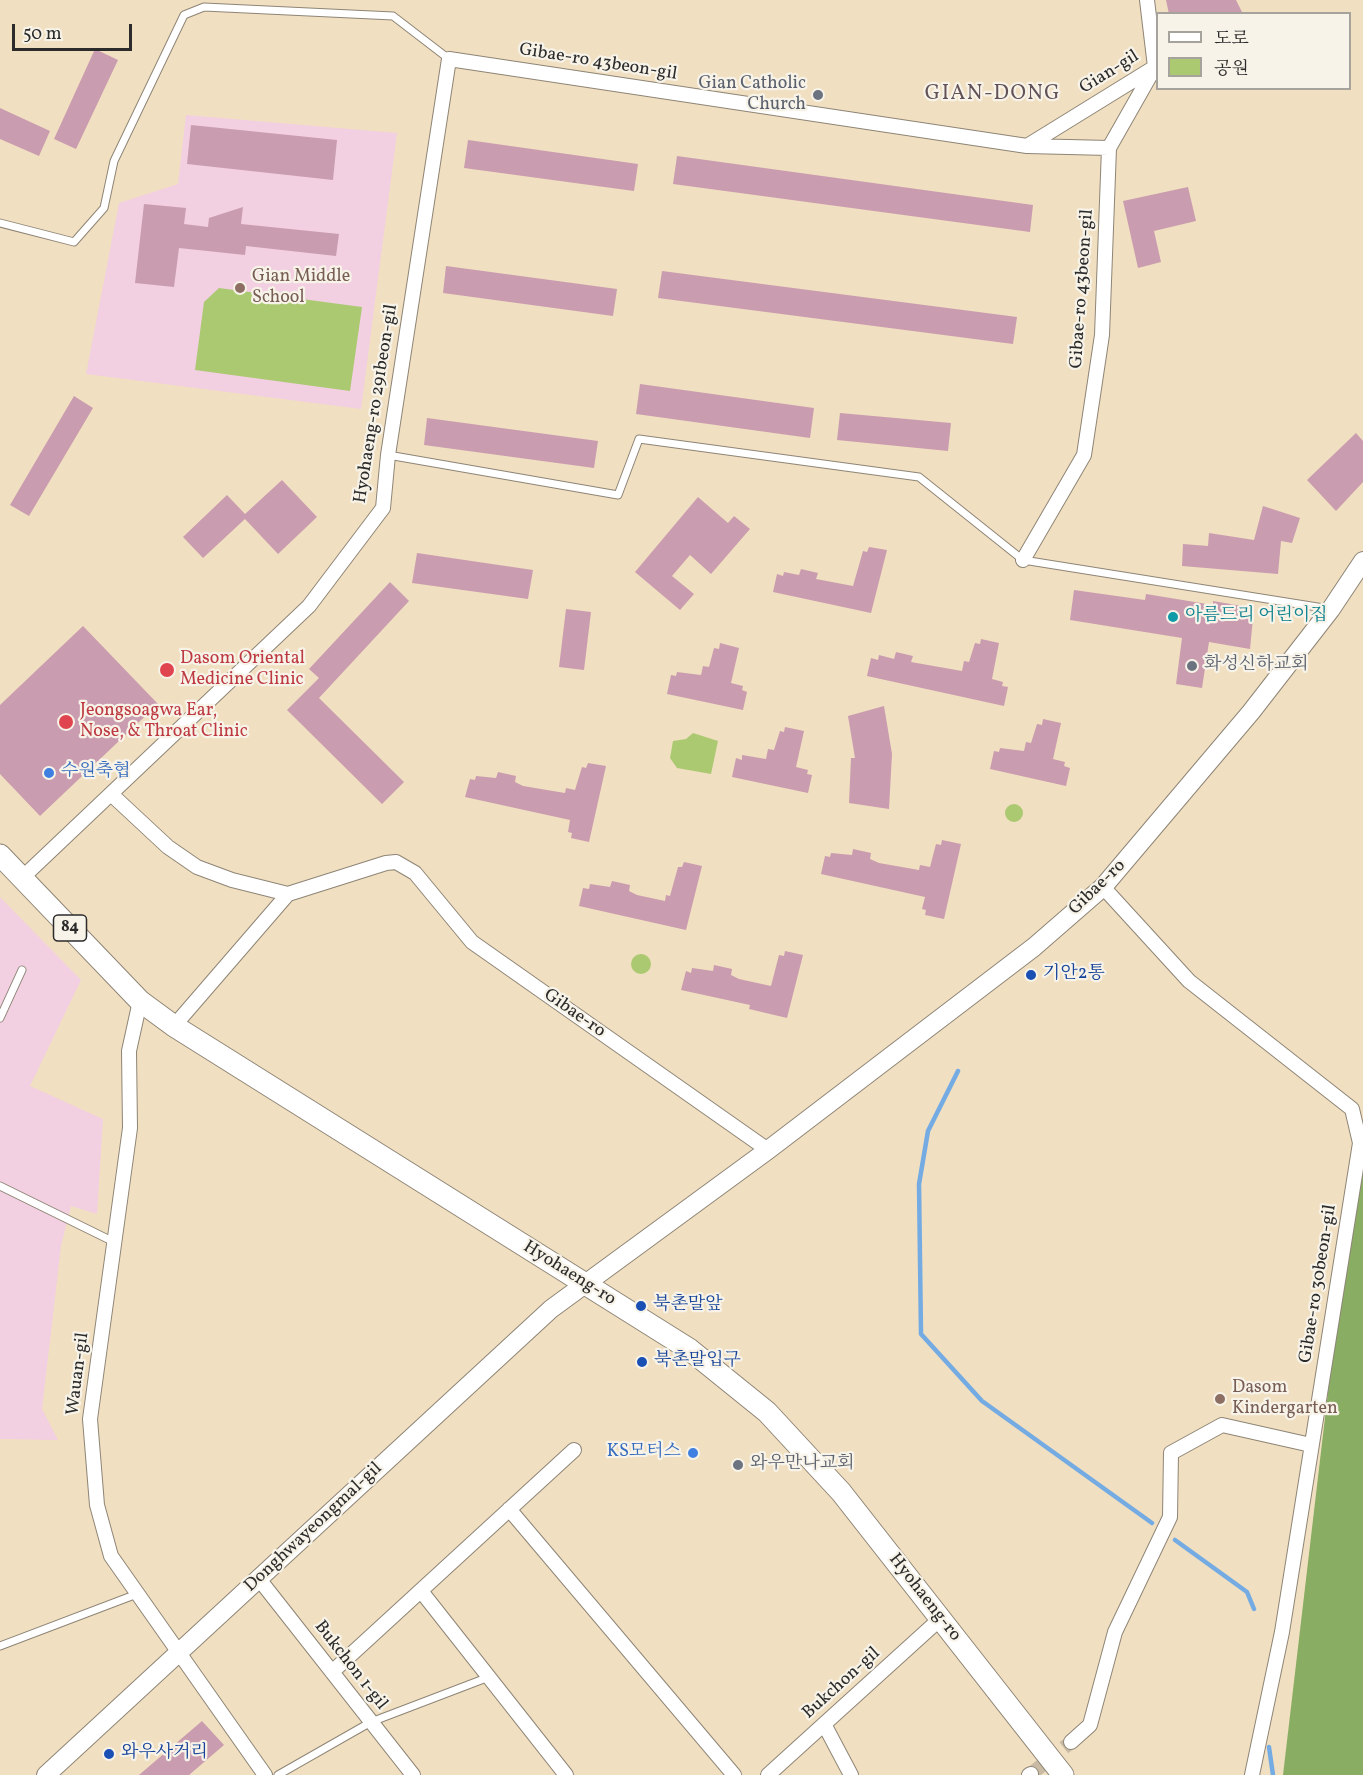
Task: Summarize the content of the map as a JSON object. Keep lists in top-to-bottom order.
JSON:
{
  "streets": {
    "main road": ["84", "Hyohaeng-ro"],
    "street": [
      "Gibae-ro 43beon-gil",
      "Gian-gil",
      "Hyohaeng-ro 291beon-gil",
      "Gibae-ro",
      "Gibae-ro 30beon-gil",
      "Wauan-gil",
      "Donghwayeongmal-gil",
      "Bukchon 1-gil",
      "Bukchon-gil"
    ]
  },
  "crossings": [
    ["Gibae-ro 43beon-gil", "Gian-gil"],
    ["Gibae-ro 43beon-gil", "Hyohaeng-ro 291beon-gil"],
    ["Hyohaeng-ro 291beon-gil", "Hyohaeng-ro"],
    ["Gibae-ro", "Hyohaeng-ro"],
    ["Gibae-ro", "Gibae-ro 30beon-gil"],
    ["Gibae-ro", "Donghwayeongmal-gil"],
    ["Hyohaeng-ro", "Wauan-gil"],
    ["Hyohaeng-ro", "Donghwayeongmal-gil"],
    ["Hyohaeng-ro", "Bukchon-gil"],
    ["Wauan-gil", "Donghwayeongmal-gil"],
    ["Donghwayeongmal-gil", "Bukchon 1-gil"]
  ],
  "districts": ["GIAN-DONG"],
  "places": [
    "Gian Catholic Church",
    "Gian Middle School",
    "아름드리 어린이집",
    "화성신하교회",
    "Dasom Oriental Medicine Clinic",
    "Jeongsoagwa Ear, Nose, & Throat Clinic",
    "수원축협",
    "기안2통",
    "북촌말앞",
    "북촌말입구",
    "Dasom Kindergarten",
    "KS모터스",
    "와우만나교회",
    "와우사거리"
  ],
  "legend": ["도로", "공원"],
  "scale_bar": "50 m"
}
